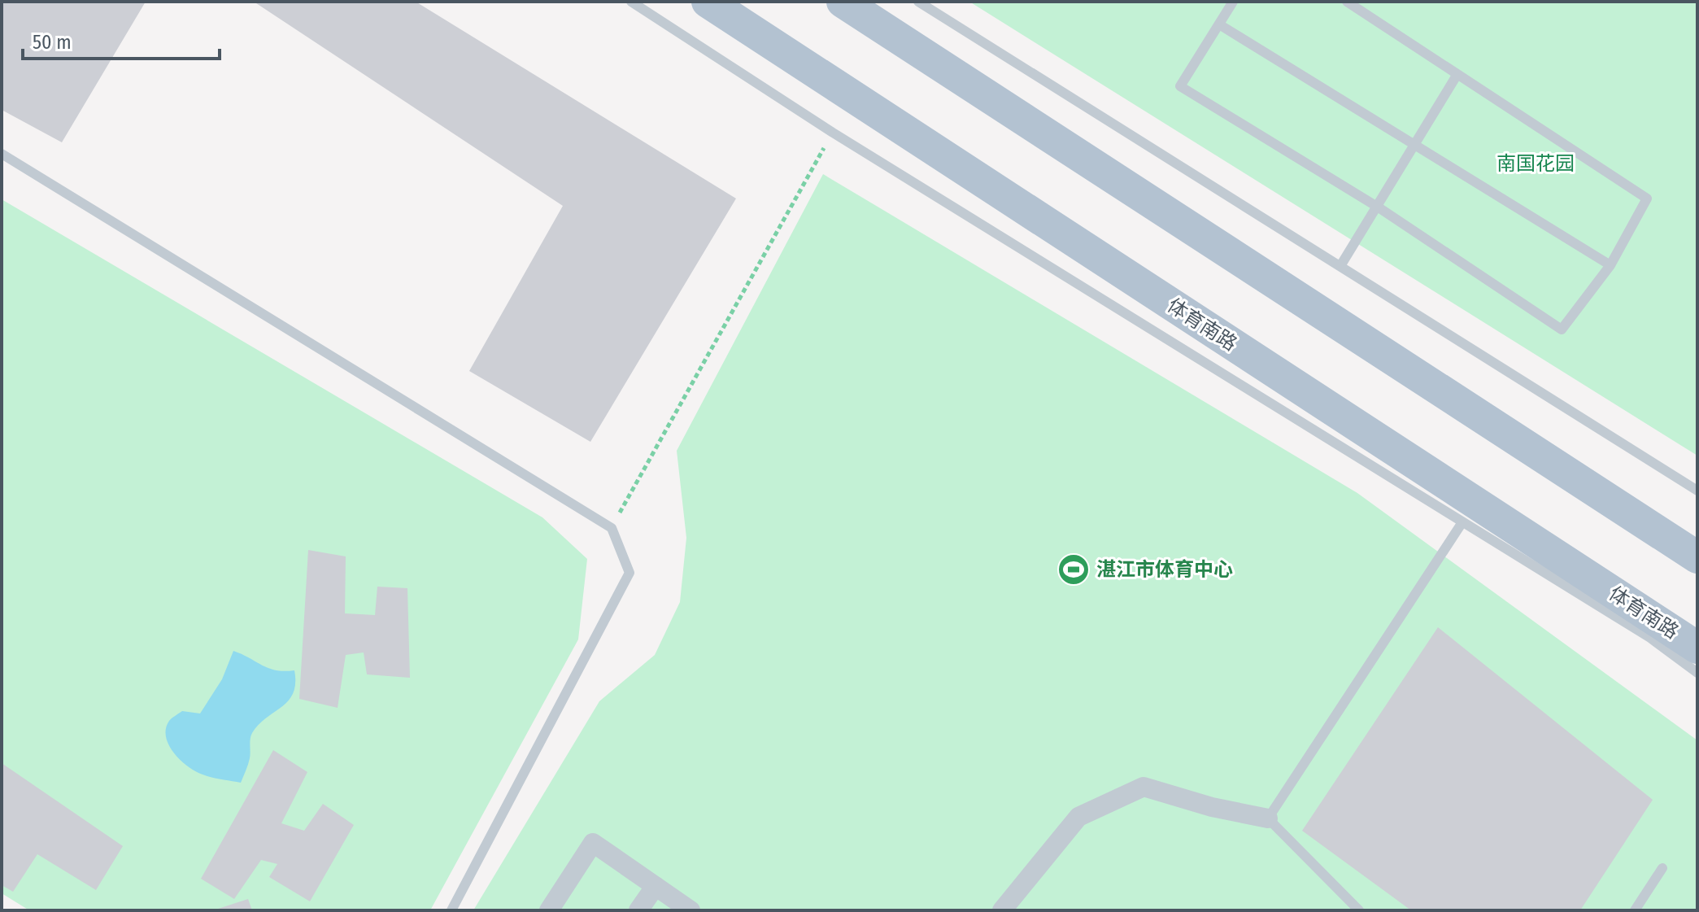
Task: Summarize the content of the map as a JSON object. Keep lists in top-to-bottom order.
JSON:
{
  "streets": {
    "main road": ["体育南路"]
  },
  "parks": ["南国花园"],
  "places": {
    "sports": ["湛江市体育中心"]
  },
  "scale_bar": "50 m"
}
